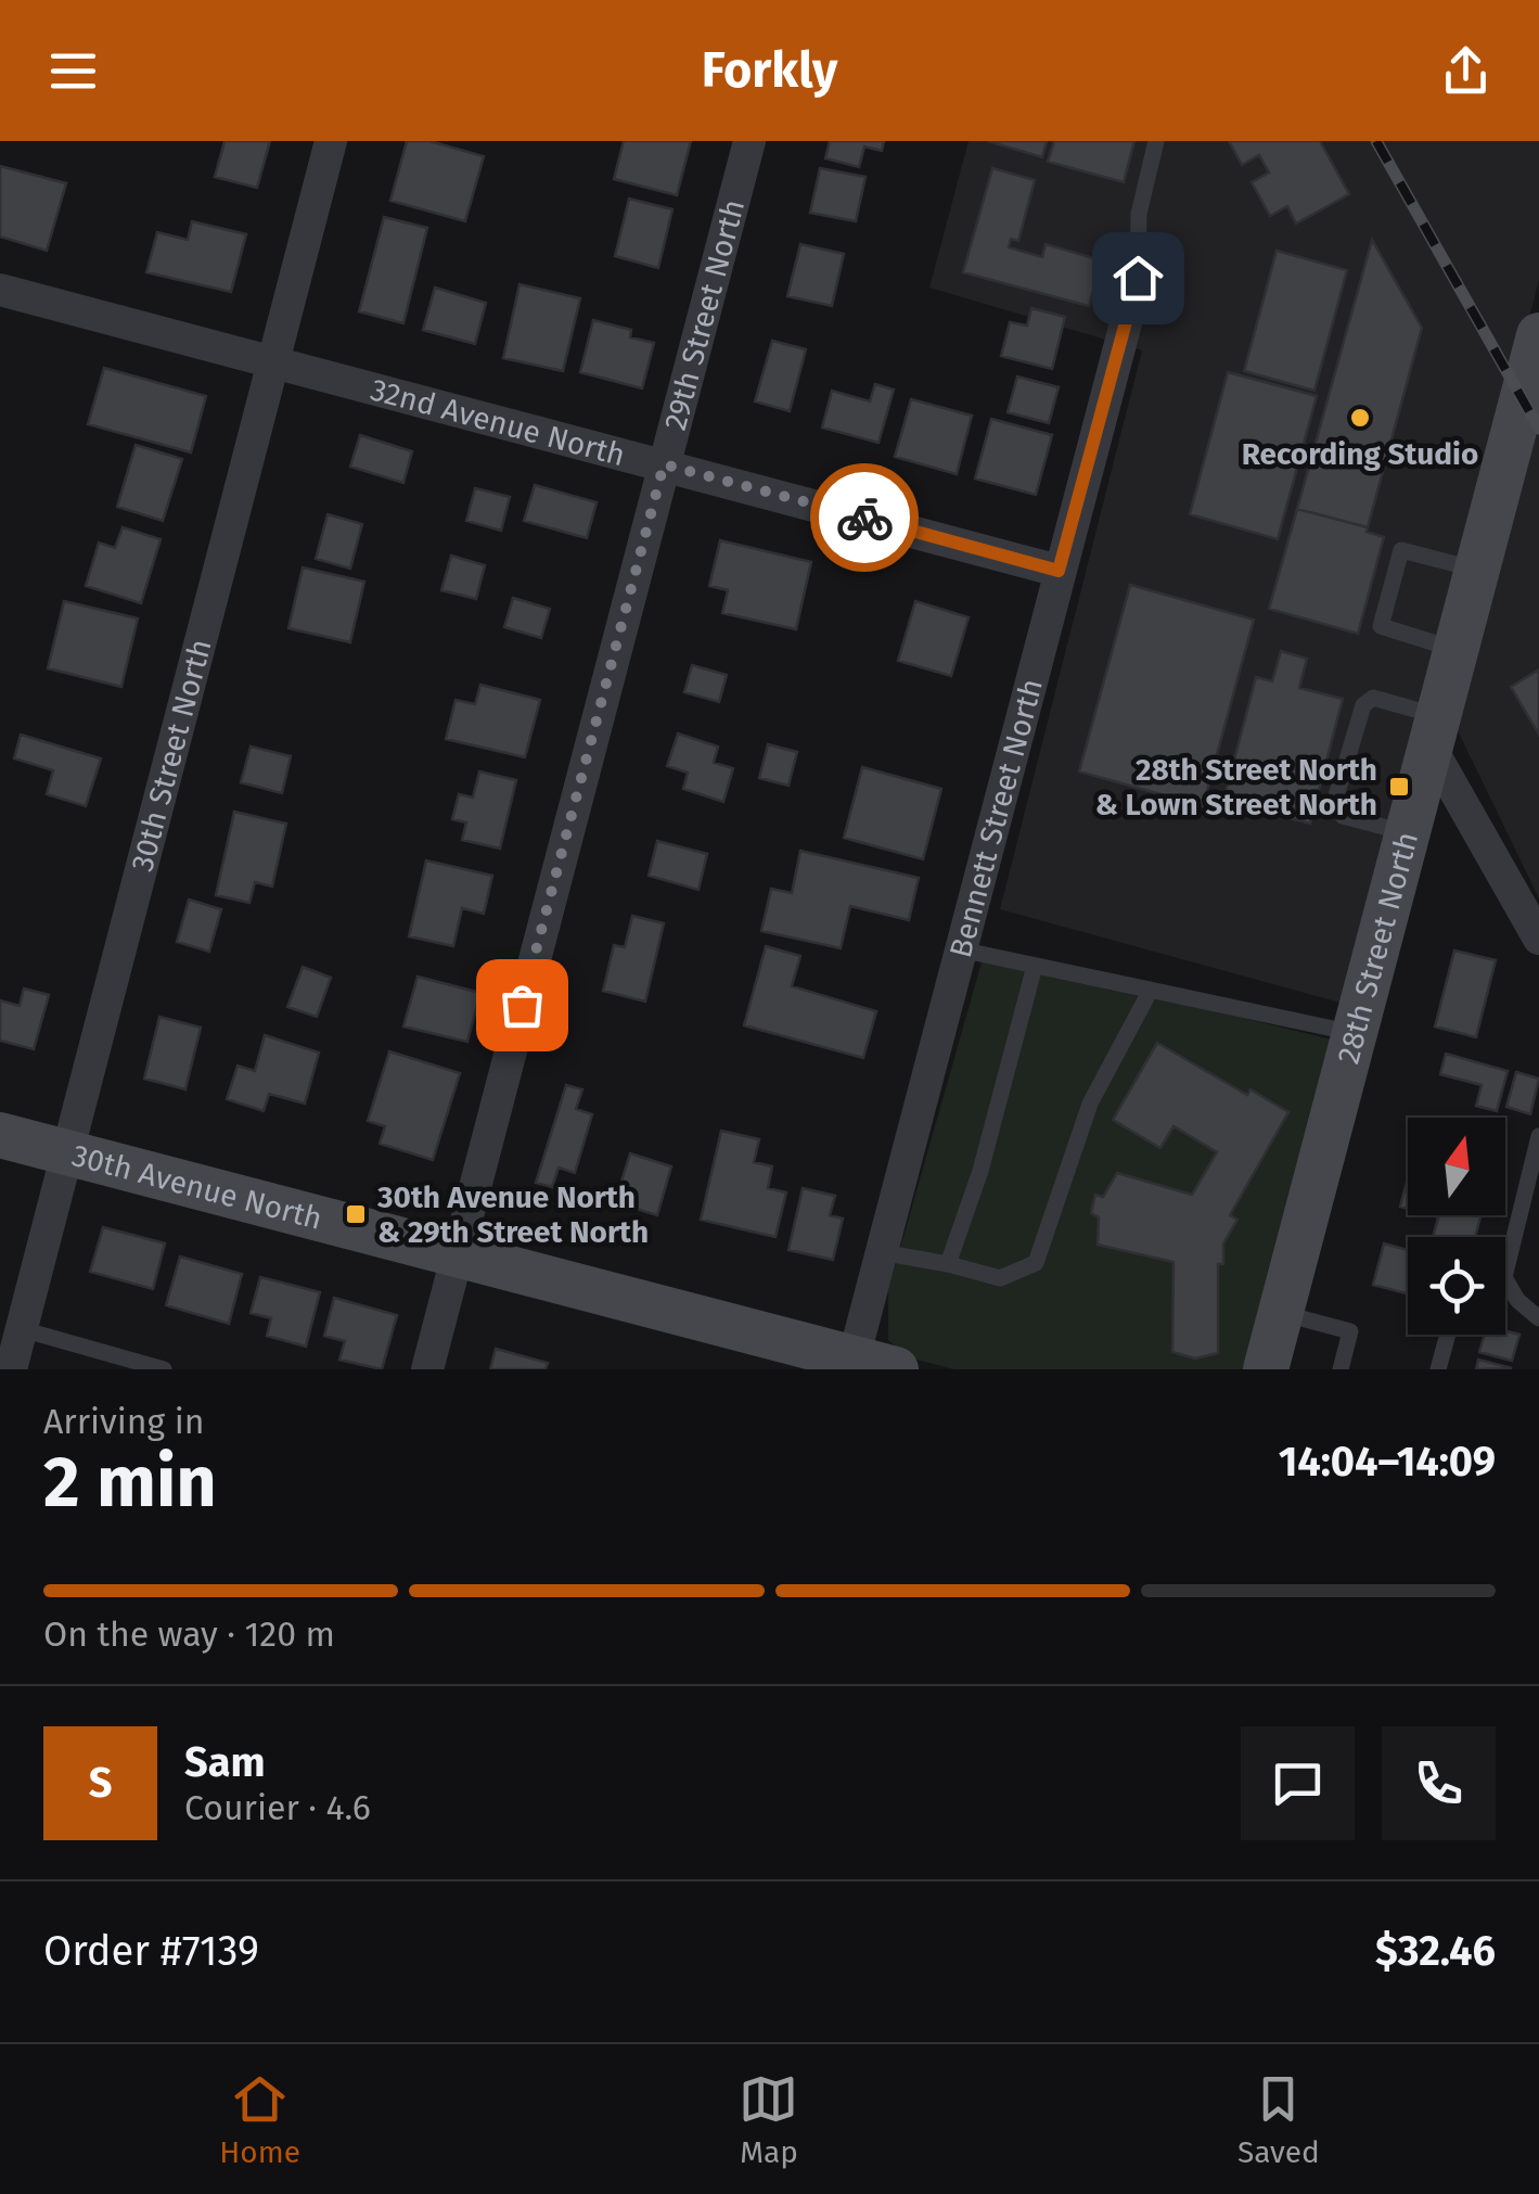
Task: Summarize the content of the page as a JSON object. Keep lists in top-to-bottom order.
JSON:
{
  "streets": {
    "street": [
      "29th Street North",
      "32nd Avenue North",
      "30th Street North",
      "Bennett Street North",
      "28th Street North",
      "30th Avenue North"
    ]
  },
  "crossings": [
    ["29th Street North", "32nd Avenue North"],
    ["29th Street North", "30th Avenue North"],
    ["32nd Avenue North", "30th Street North"],
    ["32nd Avenue North", "Bennett Street North"],
    ["30th Street North", "30th Avenue North"],
    ["Bennett Street North", "30th Avenue North"]
  ],
  "places": {
    "other": ["Recording Studio"],
    "transit": ["28th Street North & Lown Street North", "30th Avenue North & 29th Street North"]
  },
  "north": "top",
  "page": {
    "header": "Forkly",
    "heading": ["2 min", "Arriving in", "14:04–14:09"],
    "panel": [
      "Sam",
      "Courier · 4.6",
      "Order #7139",
      "$32.46"
    ],
    "bar": "On the way · 120 m",
    "round": "S",
    "tabs": ["Home", "Map", "Saved"]
  }
}
